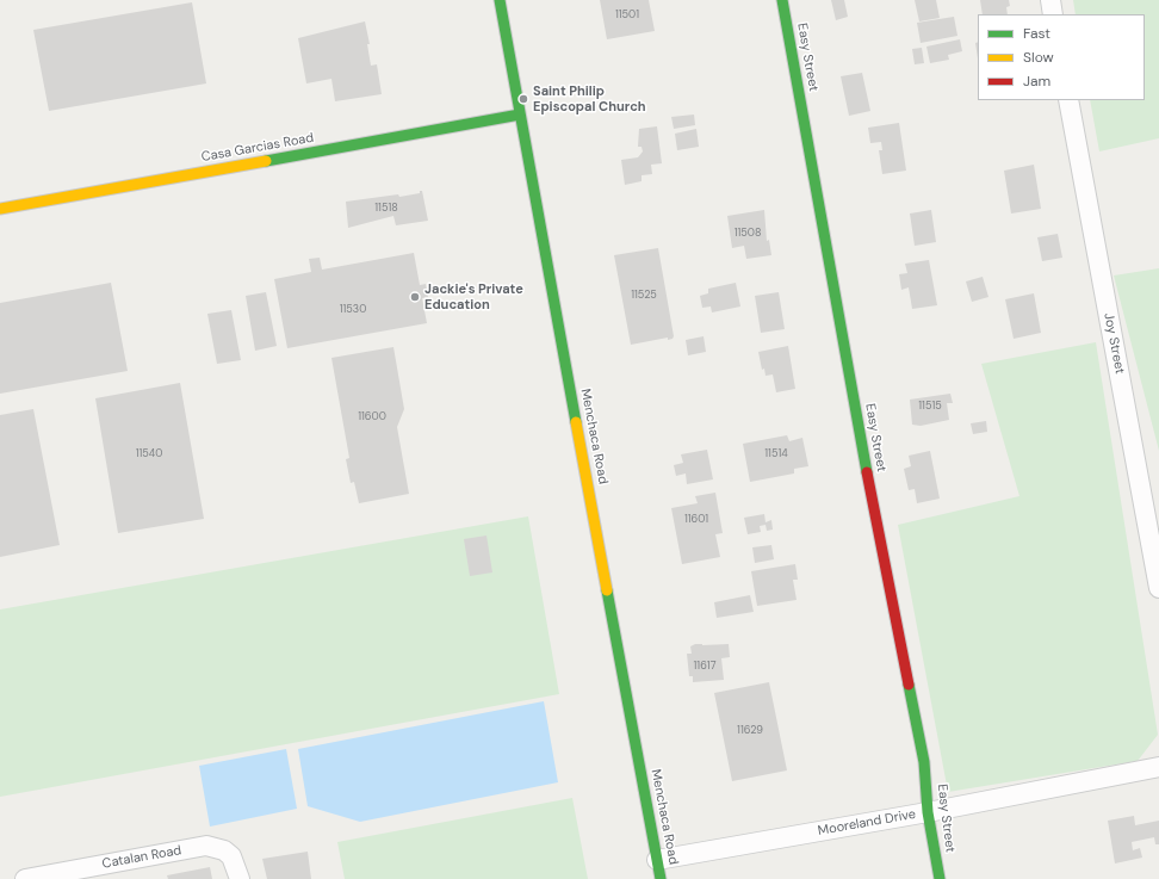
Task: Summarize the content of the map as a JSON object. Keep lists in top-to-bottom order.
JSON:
{
  "streets": {
    "street": [
      "Easy Street",
      "Casa Garcias Road",
      "Joy Street",
      "Menchaca Road",
      "Mooreland Drive",
      "Catalan Road"
    ]
  },
  "crossings": [
    ["Easy Street", "Mooreland Drive"],
    ["Casa Garcias Road", "Menchaca Road"],
    ["Menchaca Road", "Mooreland Drive"]
  ],
  "places": ["Saint Philip Episcopal Church", "Jackie's Private Education"],
  "house_numbers": [
    "11501",
    "11518",
    "11508",
    "11525",
    "11530",
    "11515",
    "11600",
    "11540",
    "11514",
    "11601",
    "11617",
    "11629"
  ],
  "legend": ["Fast", "Slow", "Jam"]
}
